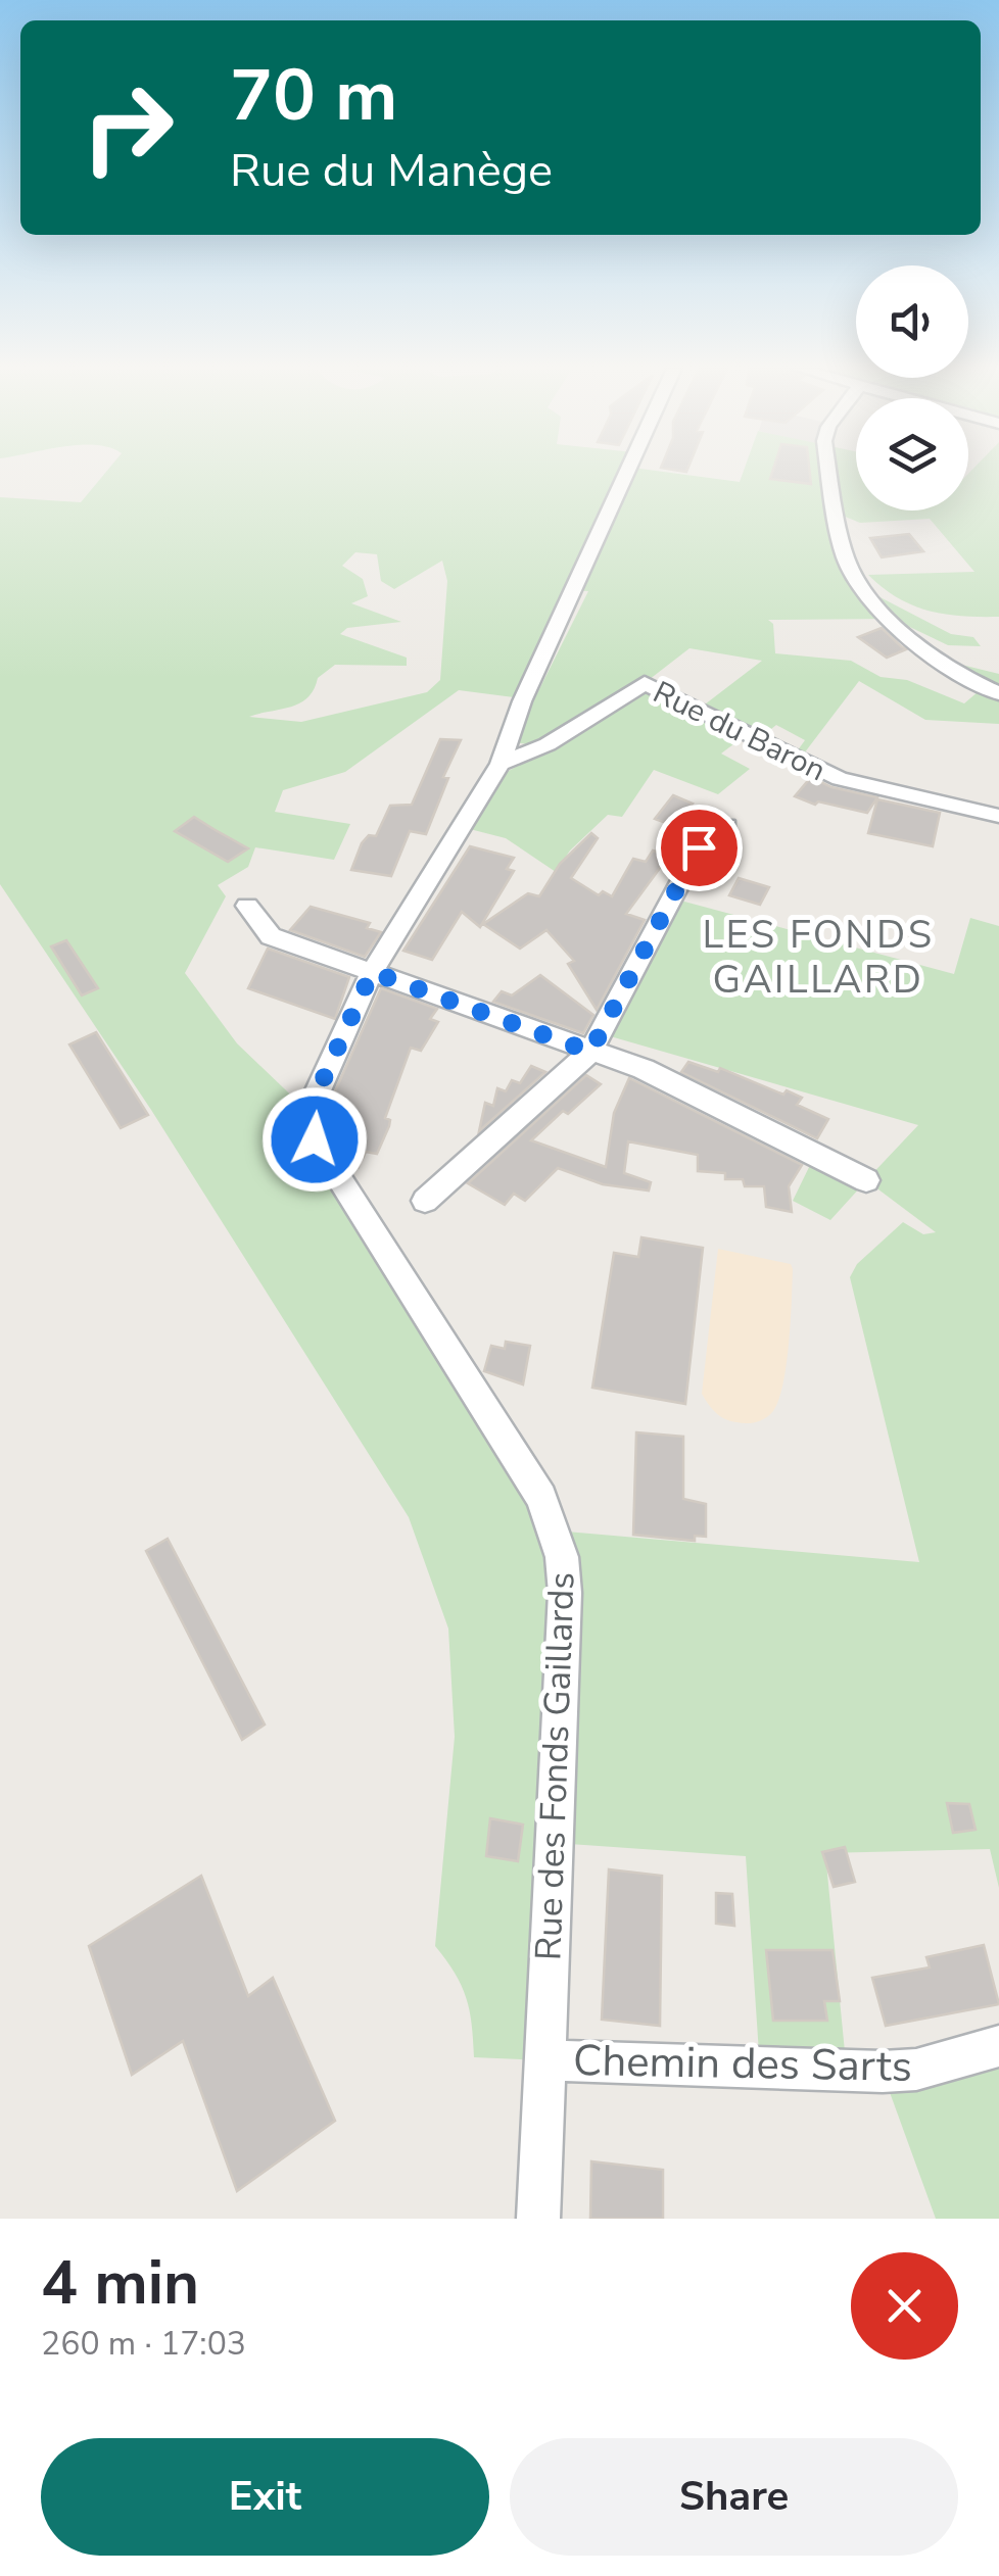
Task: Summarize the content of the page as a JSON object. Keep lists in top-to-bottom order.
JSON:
{
  "streets": {
    "street": ["Rue du Baron", "Rue des Fonds Gaillards", "Chemin des Sarts"]
  },
  "crossings": [
    ["Rue du Baron", "Rue des Fonds Gaillards"],
    ["Rue des Fonds Gaillards", "Chemin des Sarts"]
  ],
  "districts": ["LES FONDS GAILLARD"],
  "page": {
    "turn": ["70 m", "Rue du Manège"],
    "heading": ["4 min", "260 m · 17:03"],
    "buttons": ["Exit", "Share"]
  }
}
